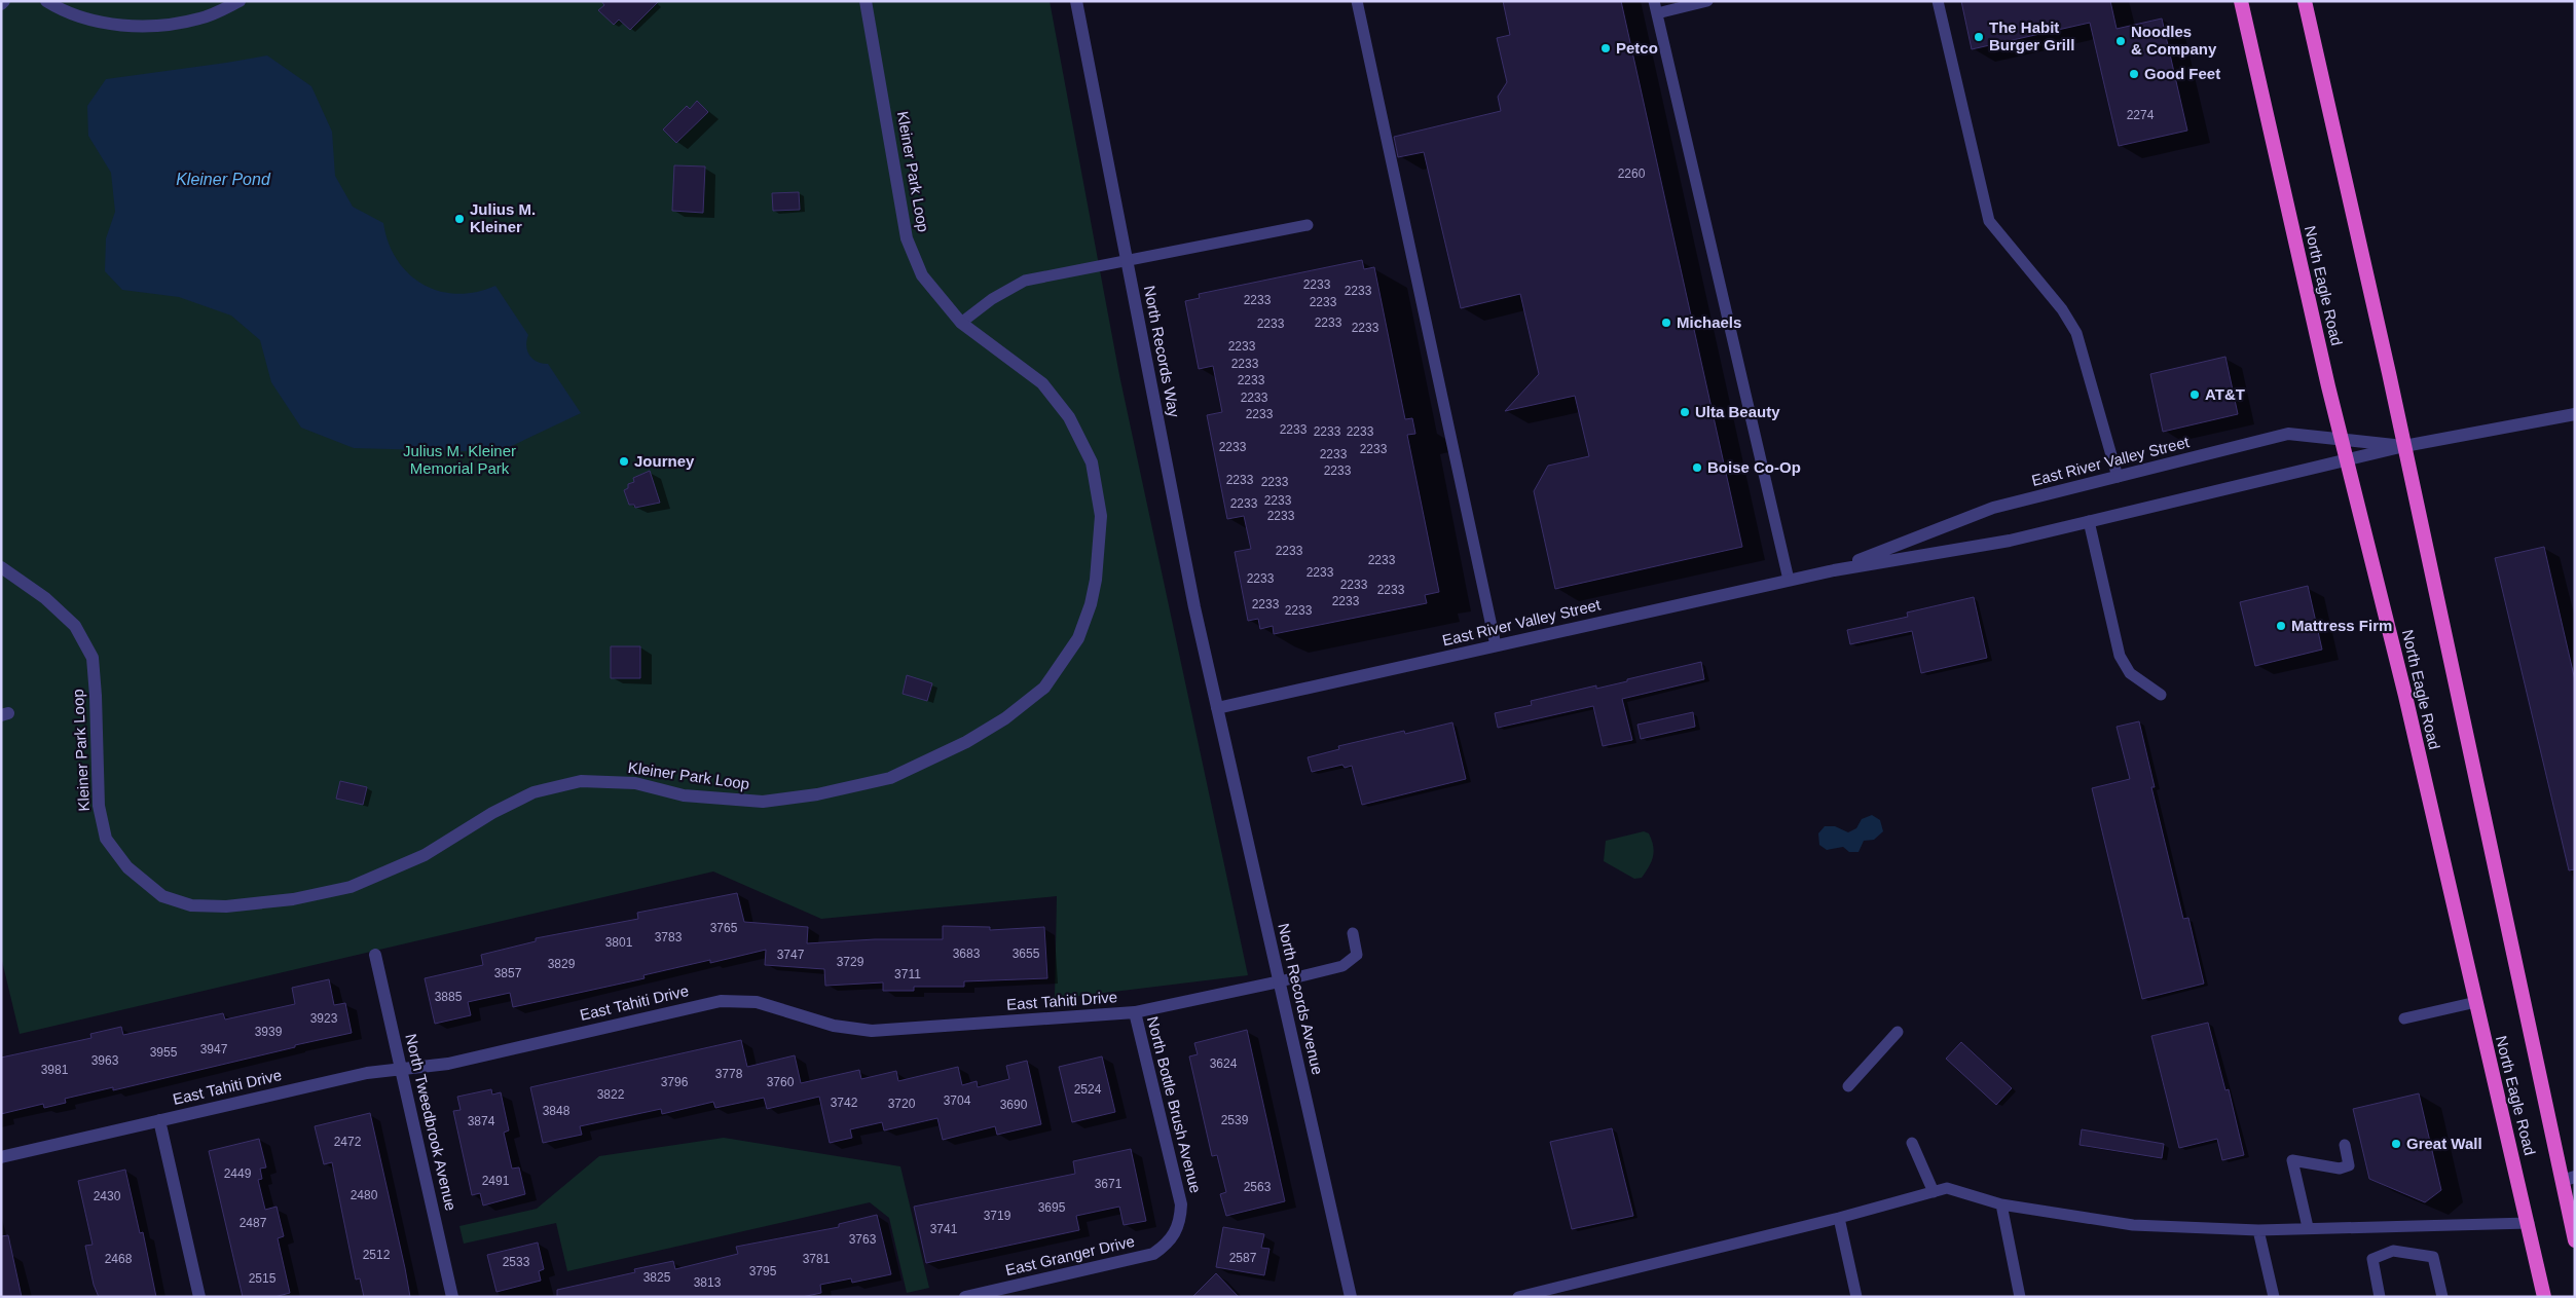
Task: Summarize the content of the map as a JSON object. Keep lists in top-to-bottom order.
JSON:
{
  "streets": {
    "highway": ["North Eagle Road"],
    "street": [
      "Kleiner Park Loop",
      "North Records Way",
      "East River Valley Street",
      "North Records Avenue",
      "East Tahiti Drive",
      "North Bottle Brush Avenue",
      "North Tweedbrook Avenue",
      "East Granger Drive"
    ]
  },
  "crossings": [
    ["North Eagle Road", "East River Valley Street"],
    ["North Records Way", "East River Valley Street"],
    ["North Records Way", "North Records Avenue"],
    ["East River Valley Street", "North Records Avenue"],
    ["North Records Avenue", "East Tahiti Drive"],
    ["East Tahiti Drive", "North Bottle Brush Avenue"],
    ["East Tahiti Drive", "North Tweedbrook Avenue"],
    ["North Bottle Brush Avenue", "East Granger Drive"]
  ],
  "water": ["Kleiner Pond"],
  "parks": ["Julius M. Kleiner Memorial Park"],
  "places": [
    "The Habit Burger Grill",
    "Noodles & Company",
    "Petco",
    "Good Feet",
    "Julius M. Kleiner",
    "Michaels",
    "AT&T",
    "Ulta Beauty",
    "Journey",
    "Boise Co-Op",
    "Mattress Firm",
    "Great Wall"
  ],
  "house_numbers": [
    "2274",
    "2260",
    "2233",
    "2233",
    "2233",
    "2233",
    "2233",
    "2233",
    "2233",
    "2233",
    "2233",
    "2233",
    "2233",
    "2233",
    "2233",
    "2233",
    "2233",
    "2233",
    "2233",
    "2233",
    "2233",
    "2233",
    "2233",
    "2233",
    "2233",
    "2233",
    "2233",
    "2233",
    "2233",
    "2233",
    "2233",
    "2233",
    "2233",
    "2233",
    "2233",
    "3765",
    "3783",
    "3801",
    "3683",
    "3655",
    "3747",
    "3729",
    "3829",
    "3857",
    "3711",
    "3885",
    "3923",
    "3939",
    "3947",
    "3955",
    "3963",
    "3624",
    "3981",
    "3778",
    "3796",
    "3760",
    "2524",
    "3822",
    "3704",
    "3742",
    "3720",
    "3690",
    "3848",
    "2539",
    "3874",
    "2472",
    "2449",
    "2491",
    "3671",
    "2563",
    "2480",
    "2430",
    "3695",
    "3719",
    "2487",
    "3741",
    "3763",
    "2512",
    "2587",
    "2468",
    "3781",
    "2533",
    "3795",
    "3825",
    "2515",
    "3813"
  ]
}
